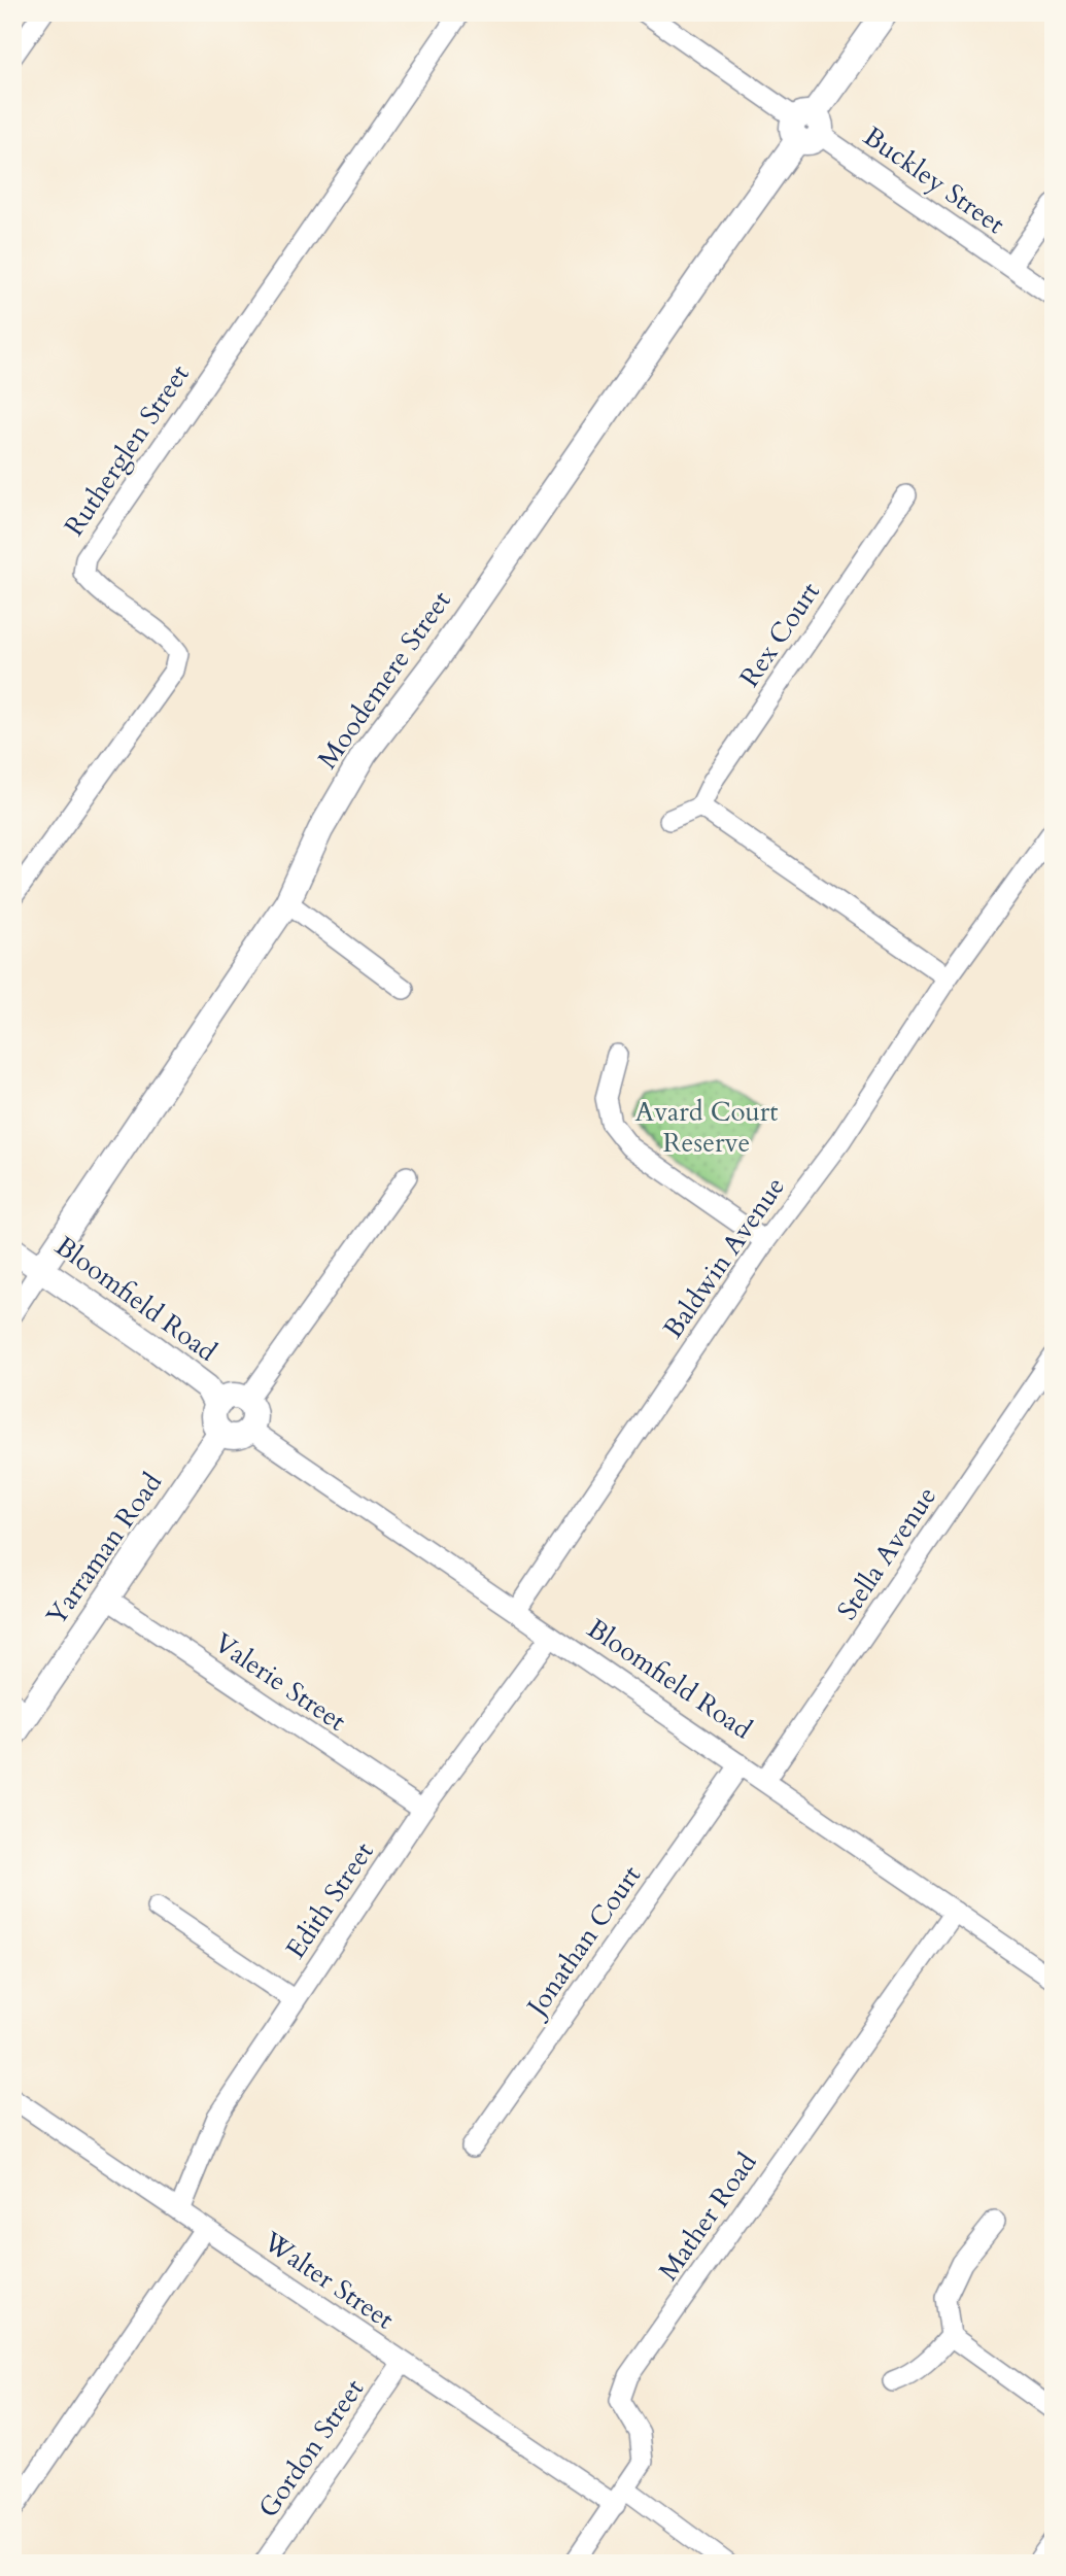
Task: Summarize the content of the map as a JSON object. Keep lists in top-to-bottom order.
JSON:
{
  "streets": {
    "street": [
      "Buckley Street",
      "Rutherglen Street",
      "Rex Court",
      "Moodemere Street",
      "Baldwin Avenue",
      "Bloomfield Road",
      "Yarraman Road",
      "Stella Avenue",
      "Valerie Street",
      "Edith Street",
      "Jonathan Court",
      "Mather Road",
      "Walter Street",
      "Gordon Street"
    ]
  },
  "crossings": [
    ["Buckley Street", "Moodemere Street"],
    ["Moodemere Street", "Bloomfield Road"],
    ["Baldwin Avenue", "Bloomfield Road"],
    ["Bloomfield Road", "Yarraman Road"],
    ["Bloomfield Road", "Stella Avenue"],
    ["Bloomfield Road", "Edith Street"],
    ["Bloomfield Road", "Jonathan Court"],
    ["Bloomfield Road", "Mather Road"],
    ["Yarraman Road", "Valerie Street"],
    ["Valerie Street", "Edith Street"],
    ["Edith Street", "Walter Street"],
    ["Mather Road", "Walter Street"],
    ["Walter Street", "Gordon Street"]
  ],
  "parks": ["Avard Court Reserve"]
}
